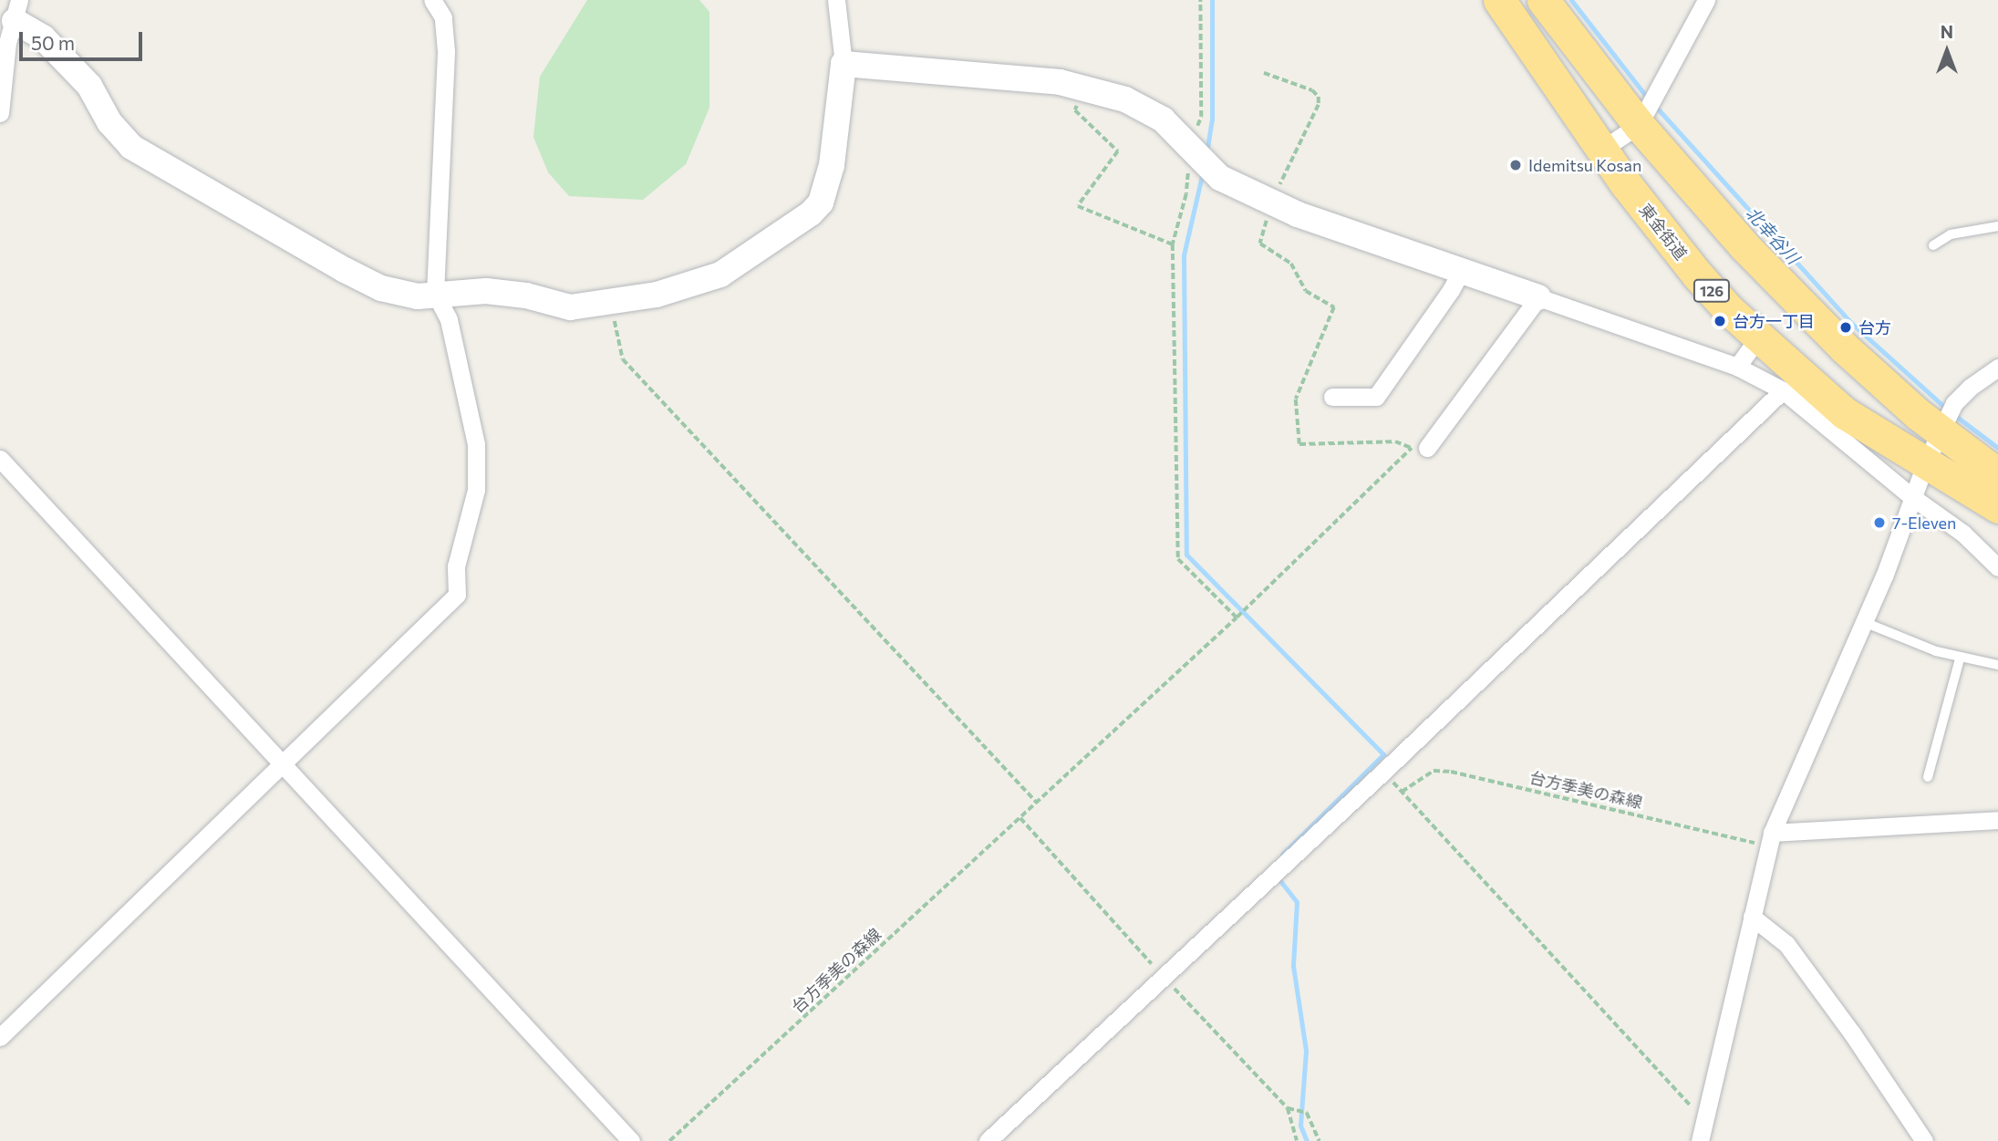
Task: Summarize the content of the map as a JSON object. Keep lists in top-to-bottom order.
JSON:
{
  "streets": {
    "highway": ["東金街道", "126"],
    "path": ["台方季美の森線"]
  },
  "water": ["北幸谷川"],
  "places": [
    "Idemitsu Kosan",
    "台方一丁目",
    "台方",
    "7-Eleven"
  ],
  "scale_bar": "50 m",
  "north": "top"
}
